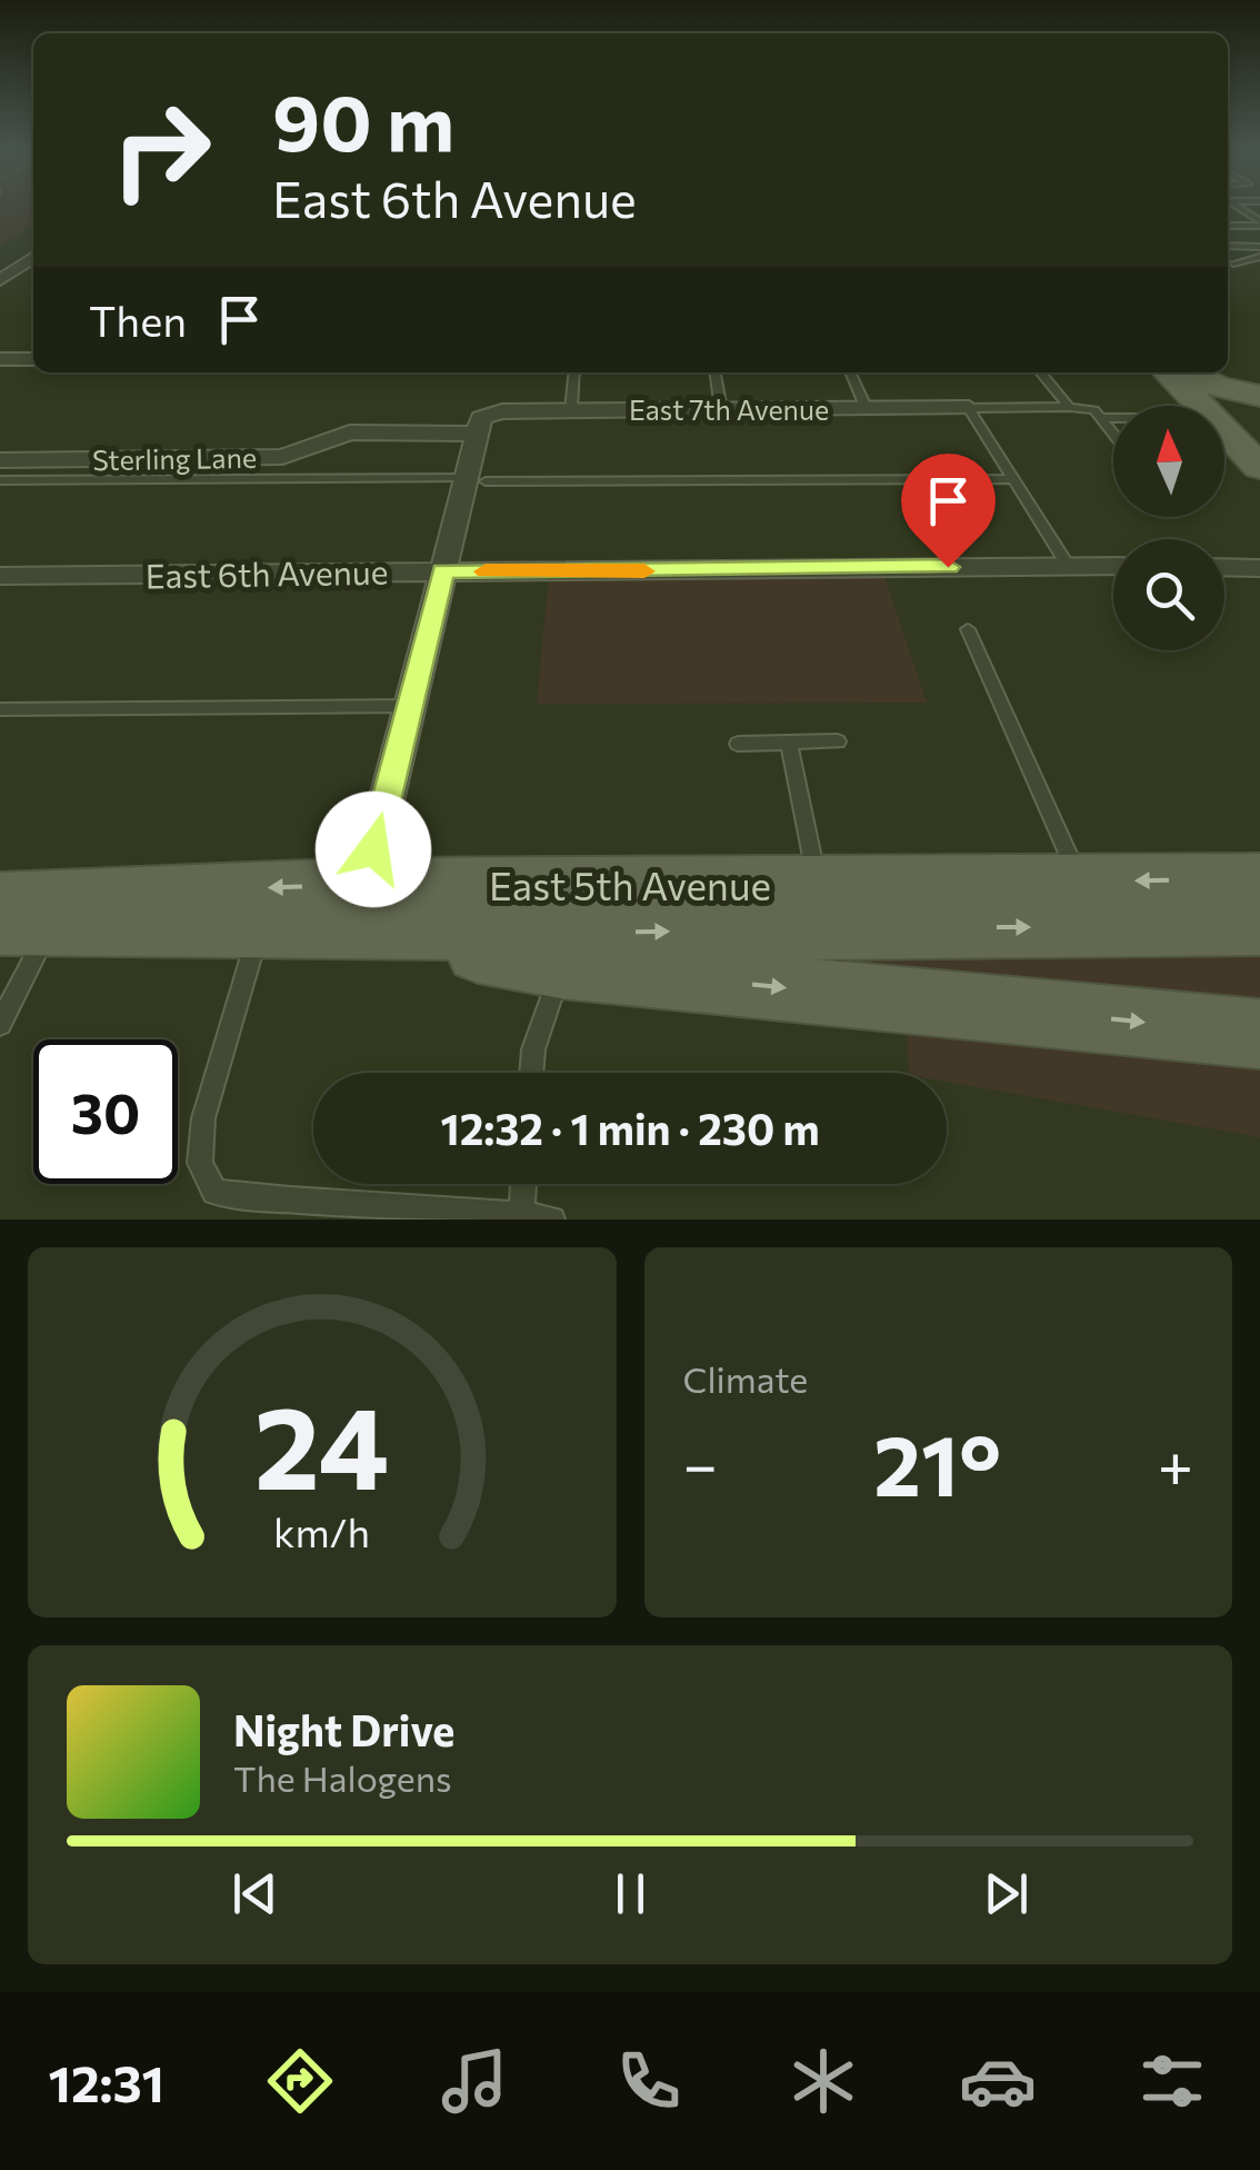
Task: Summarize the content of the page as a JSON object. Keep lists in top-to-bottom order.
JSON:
{
  "streets": {
    "main road": ["East 5th Avenue"],
    "street": ["East 7th Avenue", "Sterling Lane", "East 6th Avenue"]
  },
  "crossings": [
    ["East 7th Avenue", "Sterling Lane"]
  ],
  "north": "top",
  "page": {
    "turn": ["90 m", "East 6th Avenue"],
    "then": "Then",
    "limit": "30",
    "trip": "12:32 · 1 min · 230 m",
    "tile": "Climate",
    "heat": ["−", "21°", "+"],
    "song": ["Night Drive", "The Halogens"],
    "tabs": "12:31",
    "gauge": ["24", "km/h"]
  }
}
